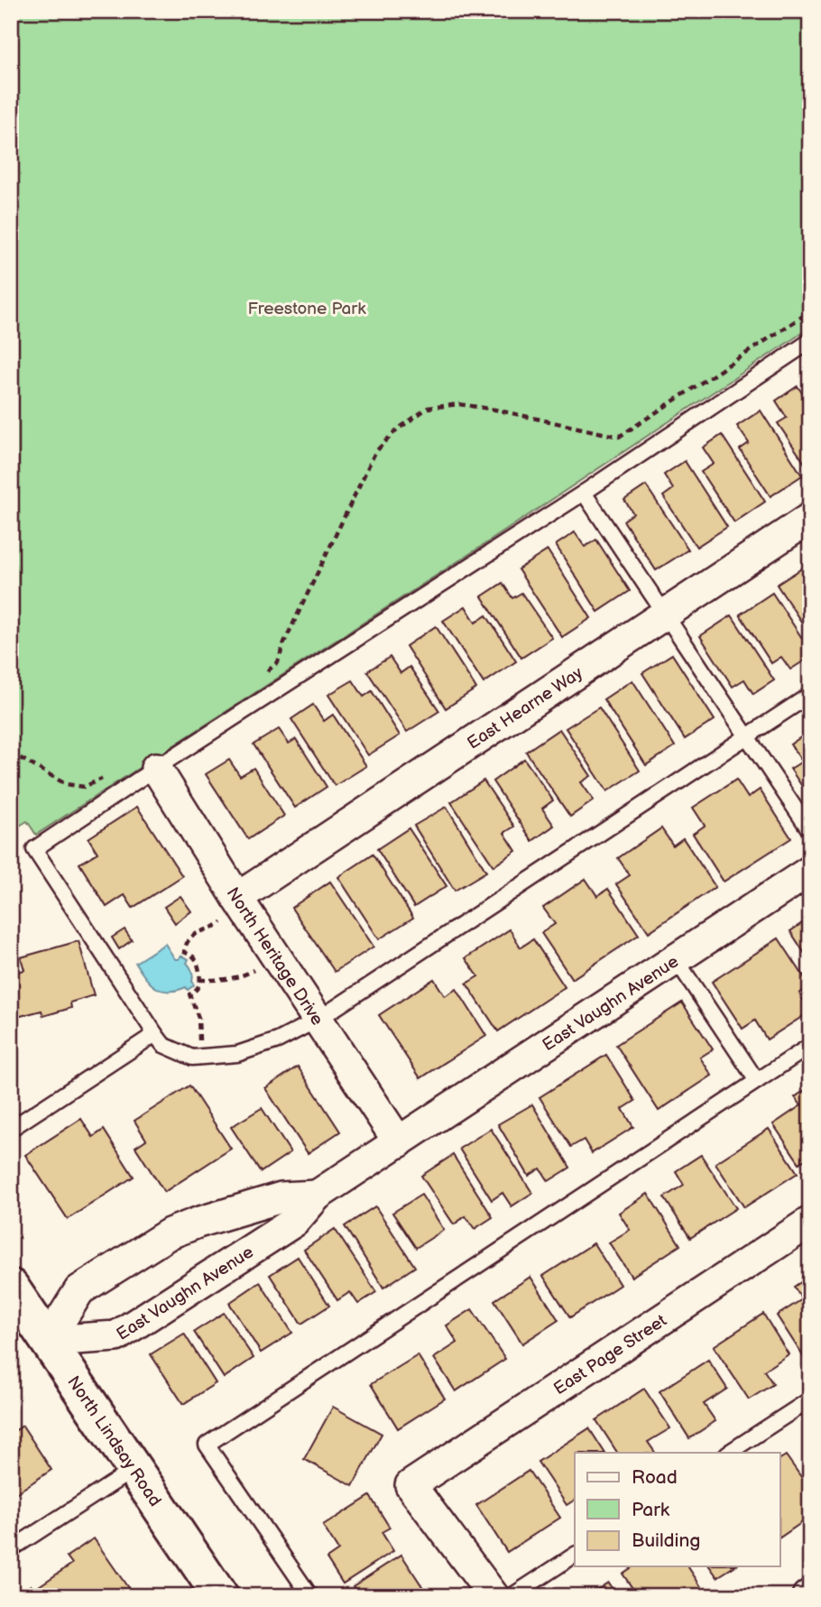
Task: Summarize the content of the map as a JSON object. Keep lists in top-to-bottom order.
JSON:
{
  "streets": {
    "main road": ["North Lindsay Road"],
    "street": [
      "East Hearne Way",
      "North Heritage Drive",
      "East Vaughn Avenue",
      "East Page Street"
    ]
  },
  "crossings": [
    ["East Hearne Way", "North Heritage Drive"],
    ["North Heritage Drive", "East Vaughn Avenue"],
    ["East Vaughn Avenue", "North Lindsay Road"]
  ],
  "parks": ["Freestone Park"],
  "legend": ["Road", "Park", "Building"]
}
